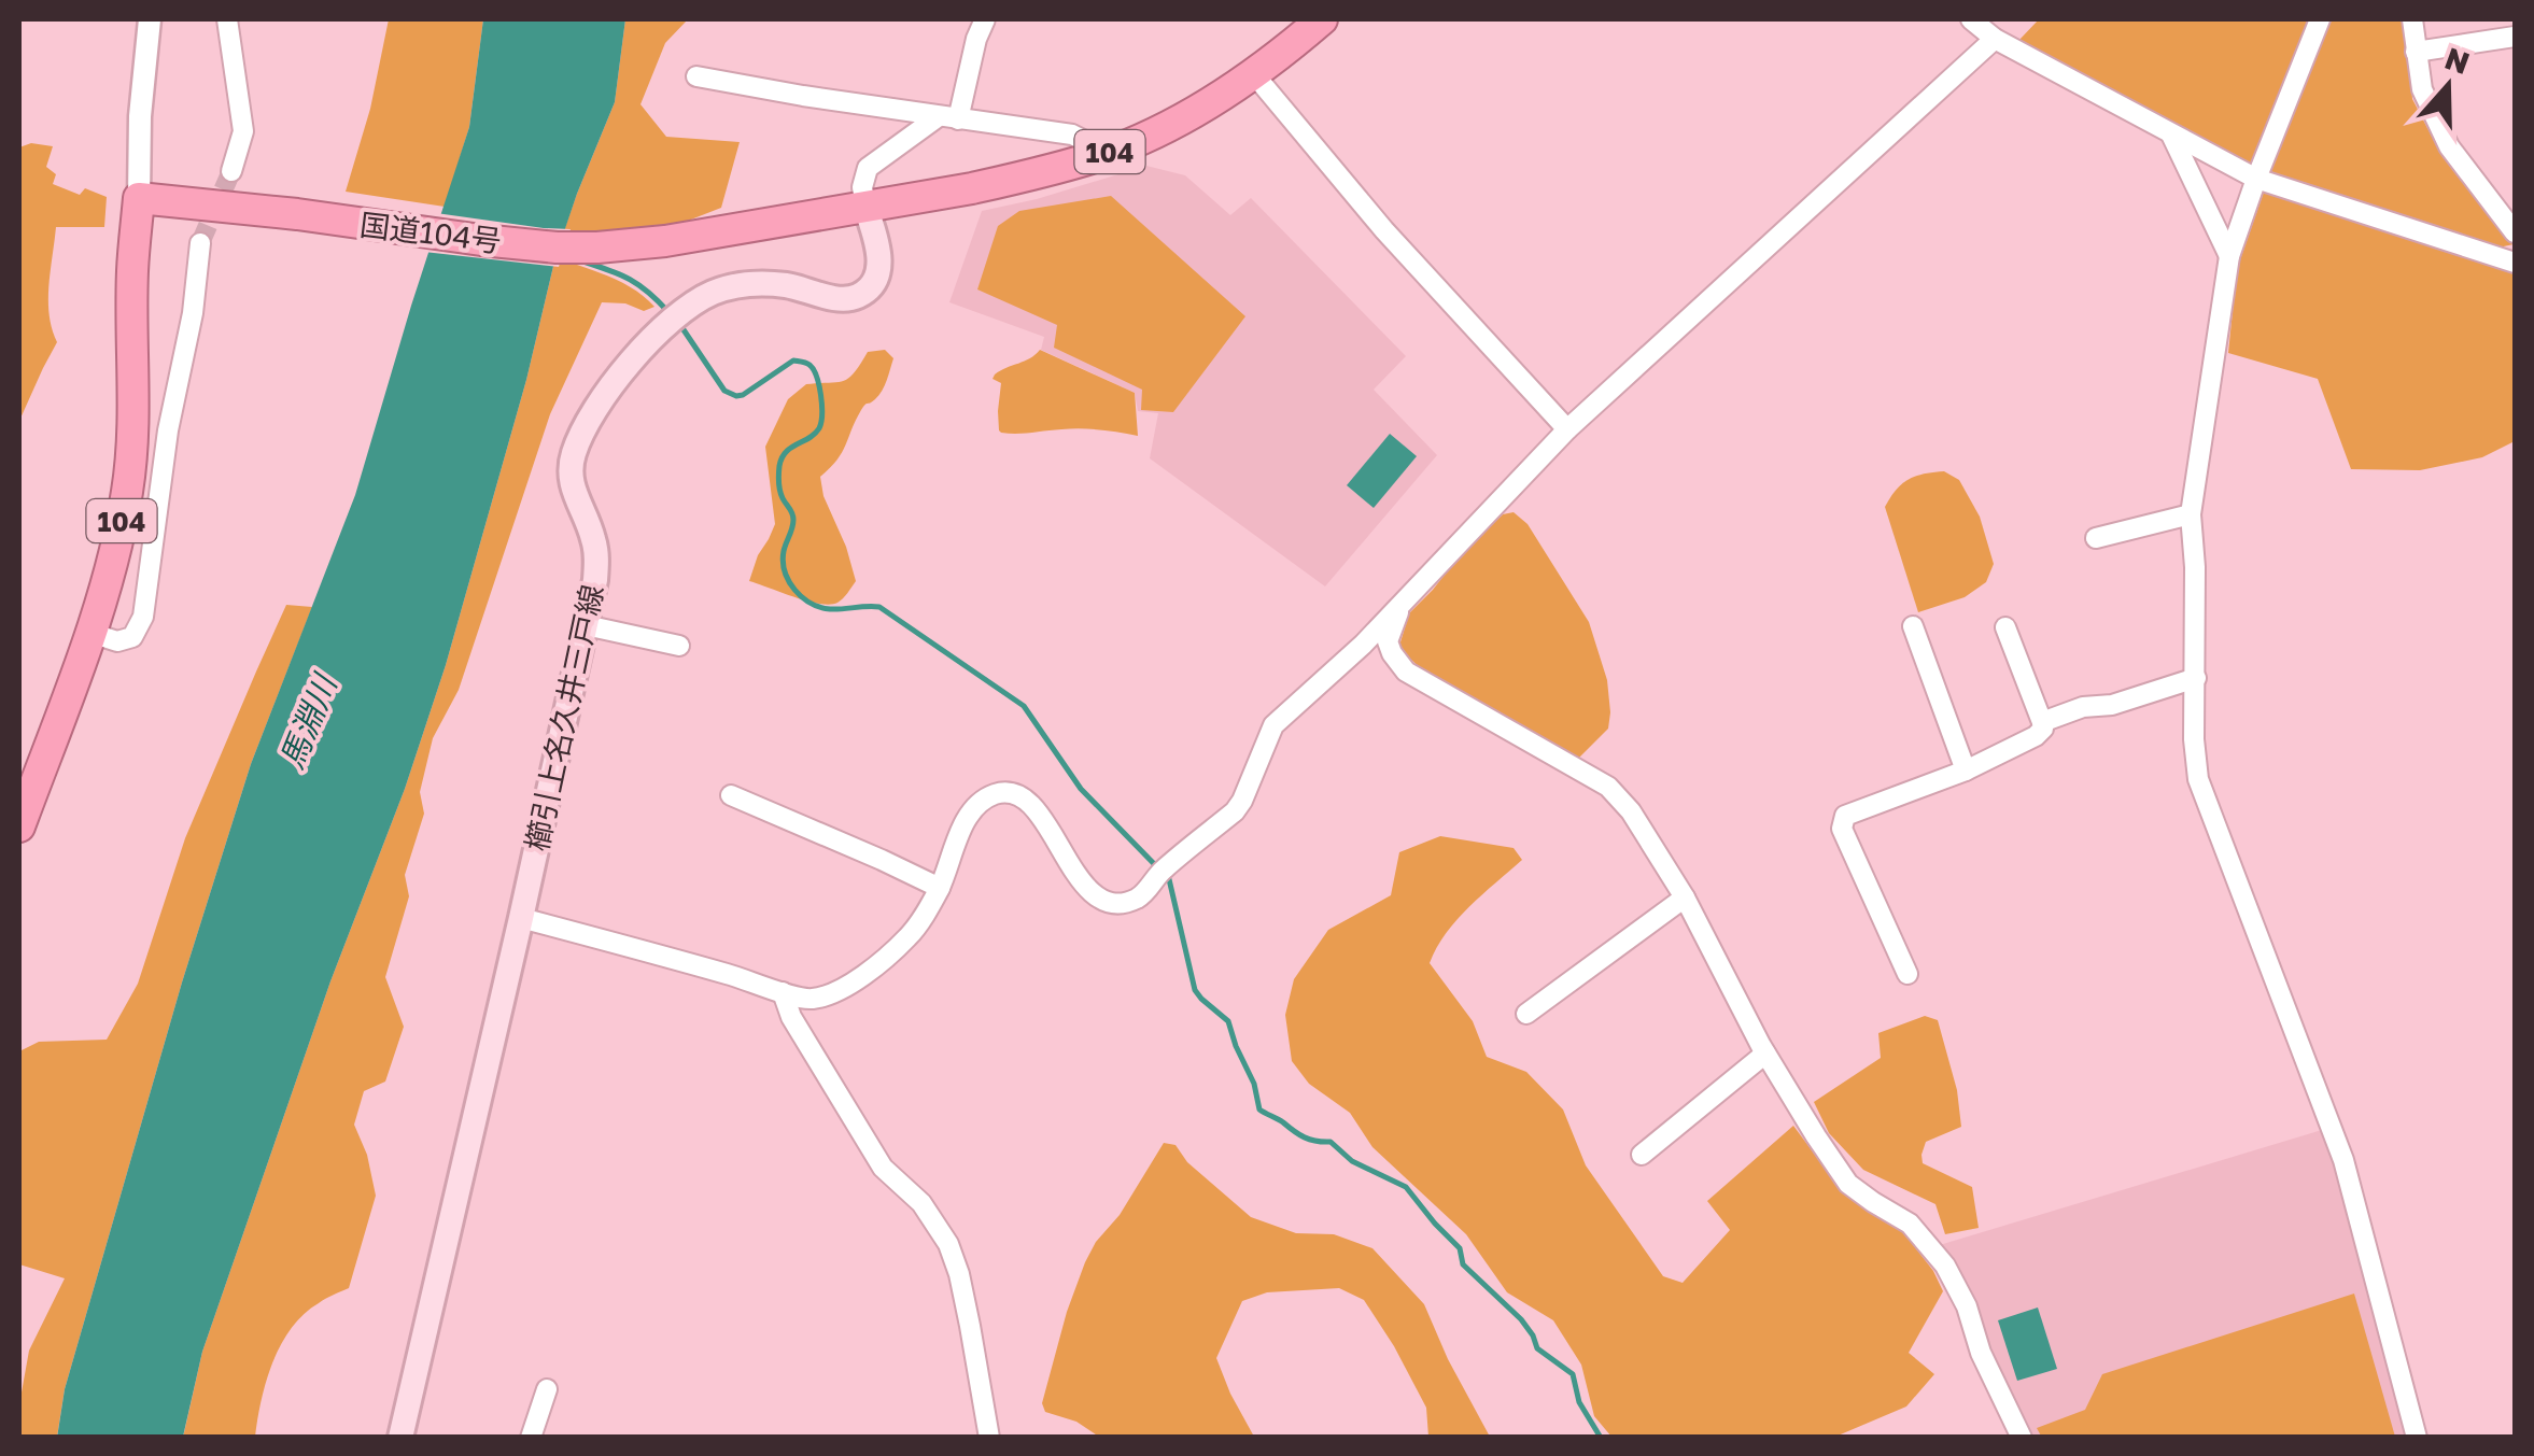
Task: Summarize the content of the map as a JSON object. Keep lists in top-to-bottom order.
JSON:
{
  "streets": {
    "highway": ["104", "国道104号"],
    "main road": ["櫛引上名久井三戸線"]
  },
  "crossings": [
    ["104", "国道104号"],
    ["国道104号", "櫛引上名久井三戸線"]
  ],
  "water": ["馬淵川"],
  "north": "top"
}
